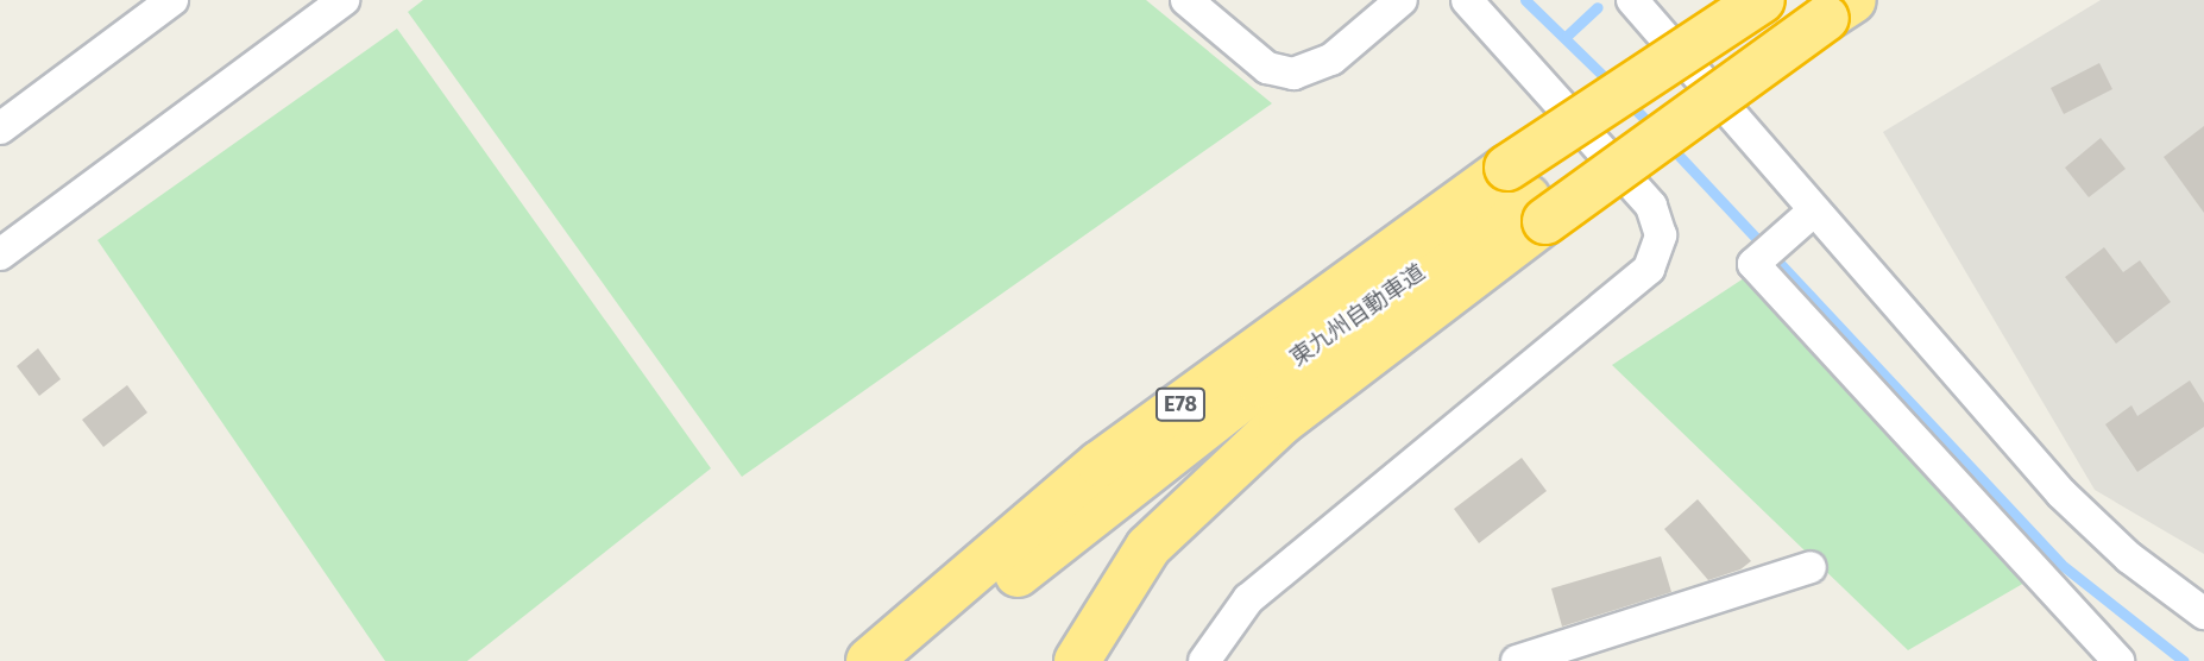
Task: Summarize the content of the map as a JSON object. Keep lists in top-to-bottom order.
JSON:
{
  "streets": {
    "highway": ["東九州自動車道", "E78"]
  }
}
